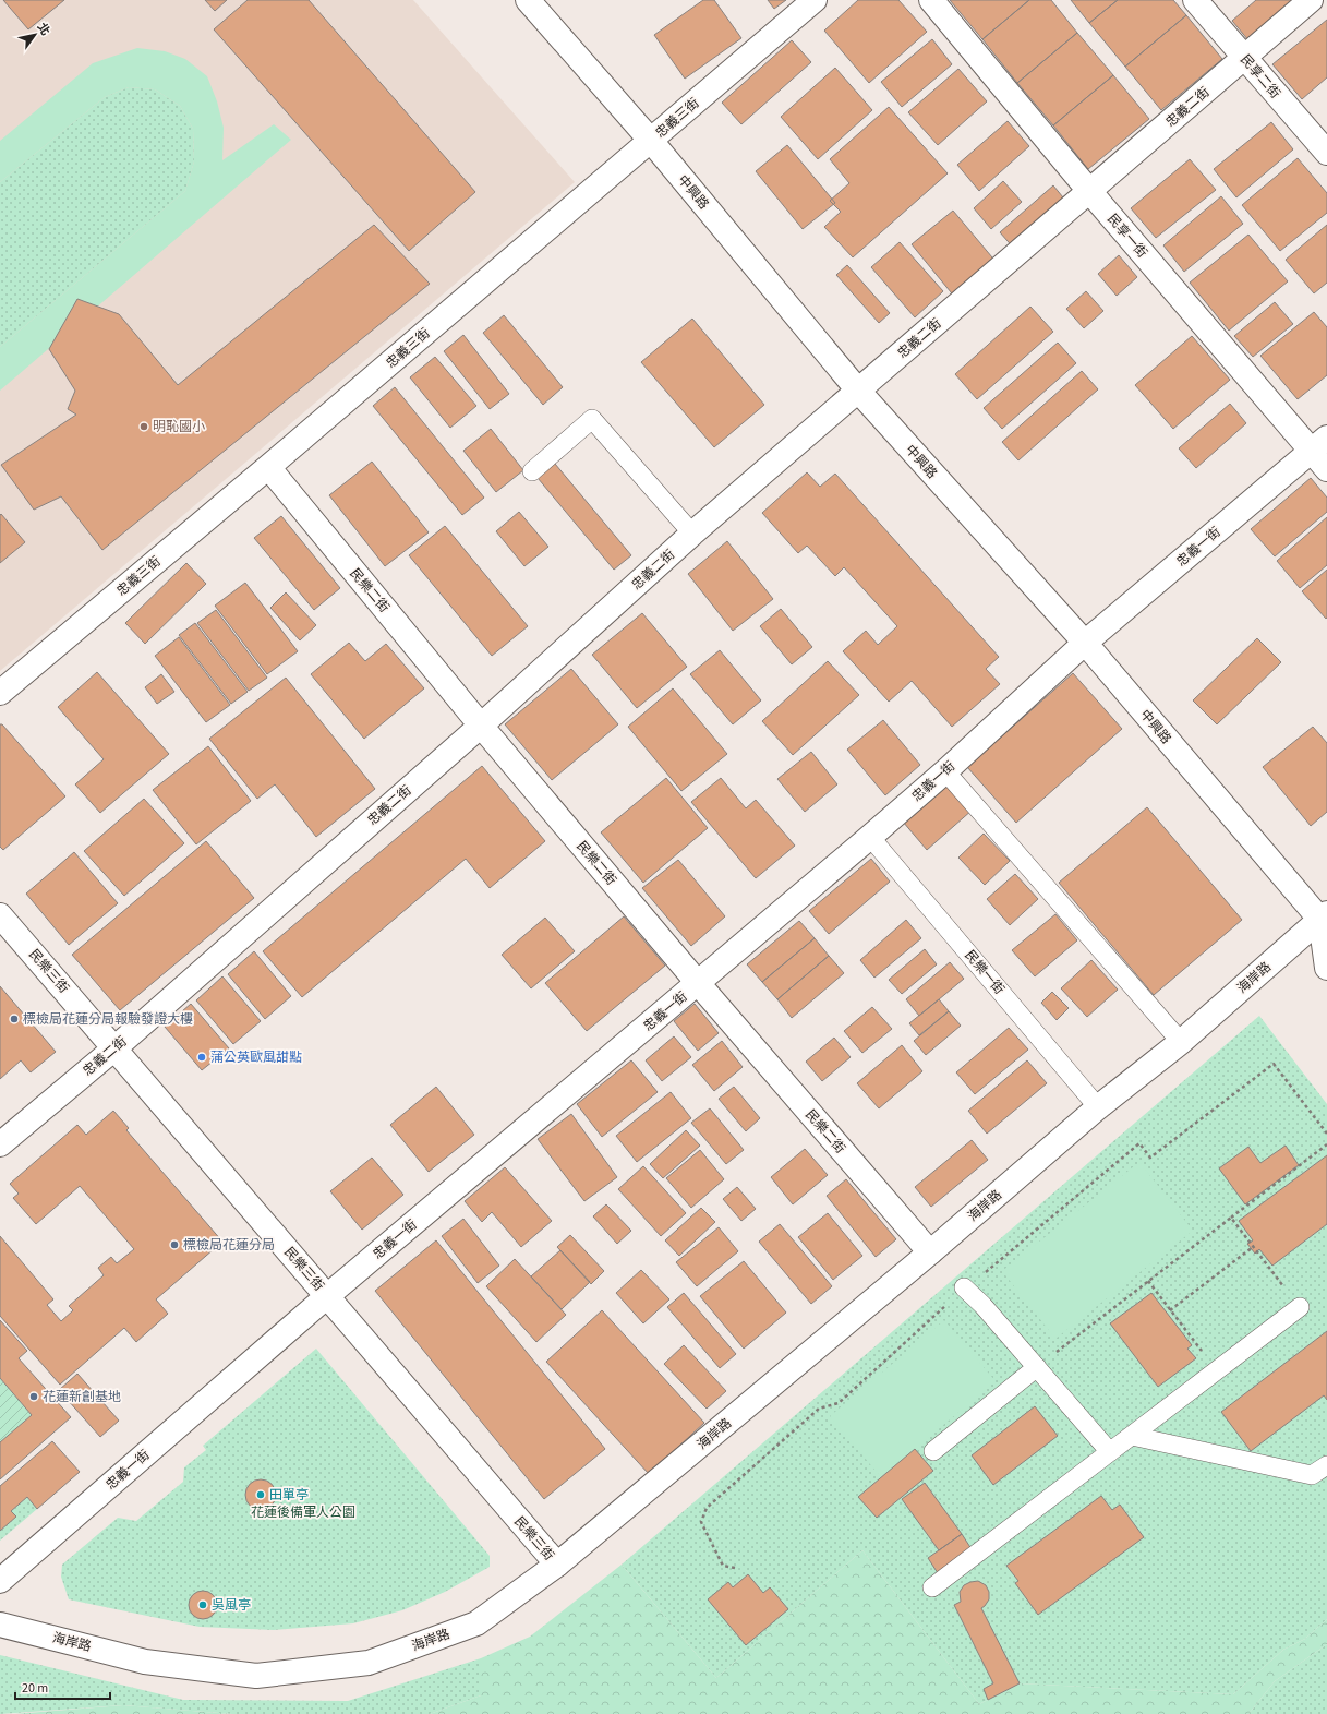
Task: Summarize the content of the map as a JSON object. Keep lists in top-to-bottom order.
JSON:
{
  "streets": {
    "street": [
      "民享二街",
      "忠義二街",
      "忠義三街",
      "中興路",
      "民享一街",
      "忠義一街",
      "民樂二街",
      "民樂三街",
      "海岸路"
    ],
    "lane": ["民樂一街"]
  },
  "crossings": [
    ["民享二街", "忠義二街"],
    ["忠義二街", "中興路"],
    ["忠義二街", "民享一街"],
    ["忠義二街", "民樂二街"],
    ["忠義二街", "民樂三街"],
    ["忠義三街", "中興路"],
    ["忠義三街", "民樂二街"],
    ["中興路", "忠義一街"],
    ["中興路", "海岸路"],
    ["民享一街", "忠義一街"],
    ["忠義一街", "民樂二街"],
    ["忠義一街", "民樂三街"],
    ["忠義一街", "民樂一街"],
    ["民樂二街", "海岸路"],
    ["民樂三街", "海岸路"],
    ["民樂一街", "海岸路"]
  ],
  "parks": ["花蓮後備軍人公園"],
  "places": [
    "明恥國小",
    "標檢局花蓮分局報驗發證大樓",
    "蒲公英歐風甜點",
    "標檢局花蓮分局",
    "花蓮新創基地",
    "田單亭",
    "吳風亭"
  ],
  "scale_bar": "20 m",
  "north": "top right"
}
